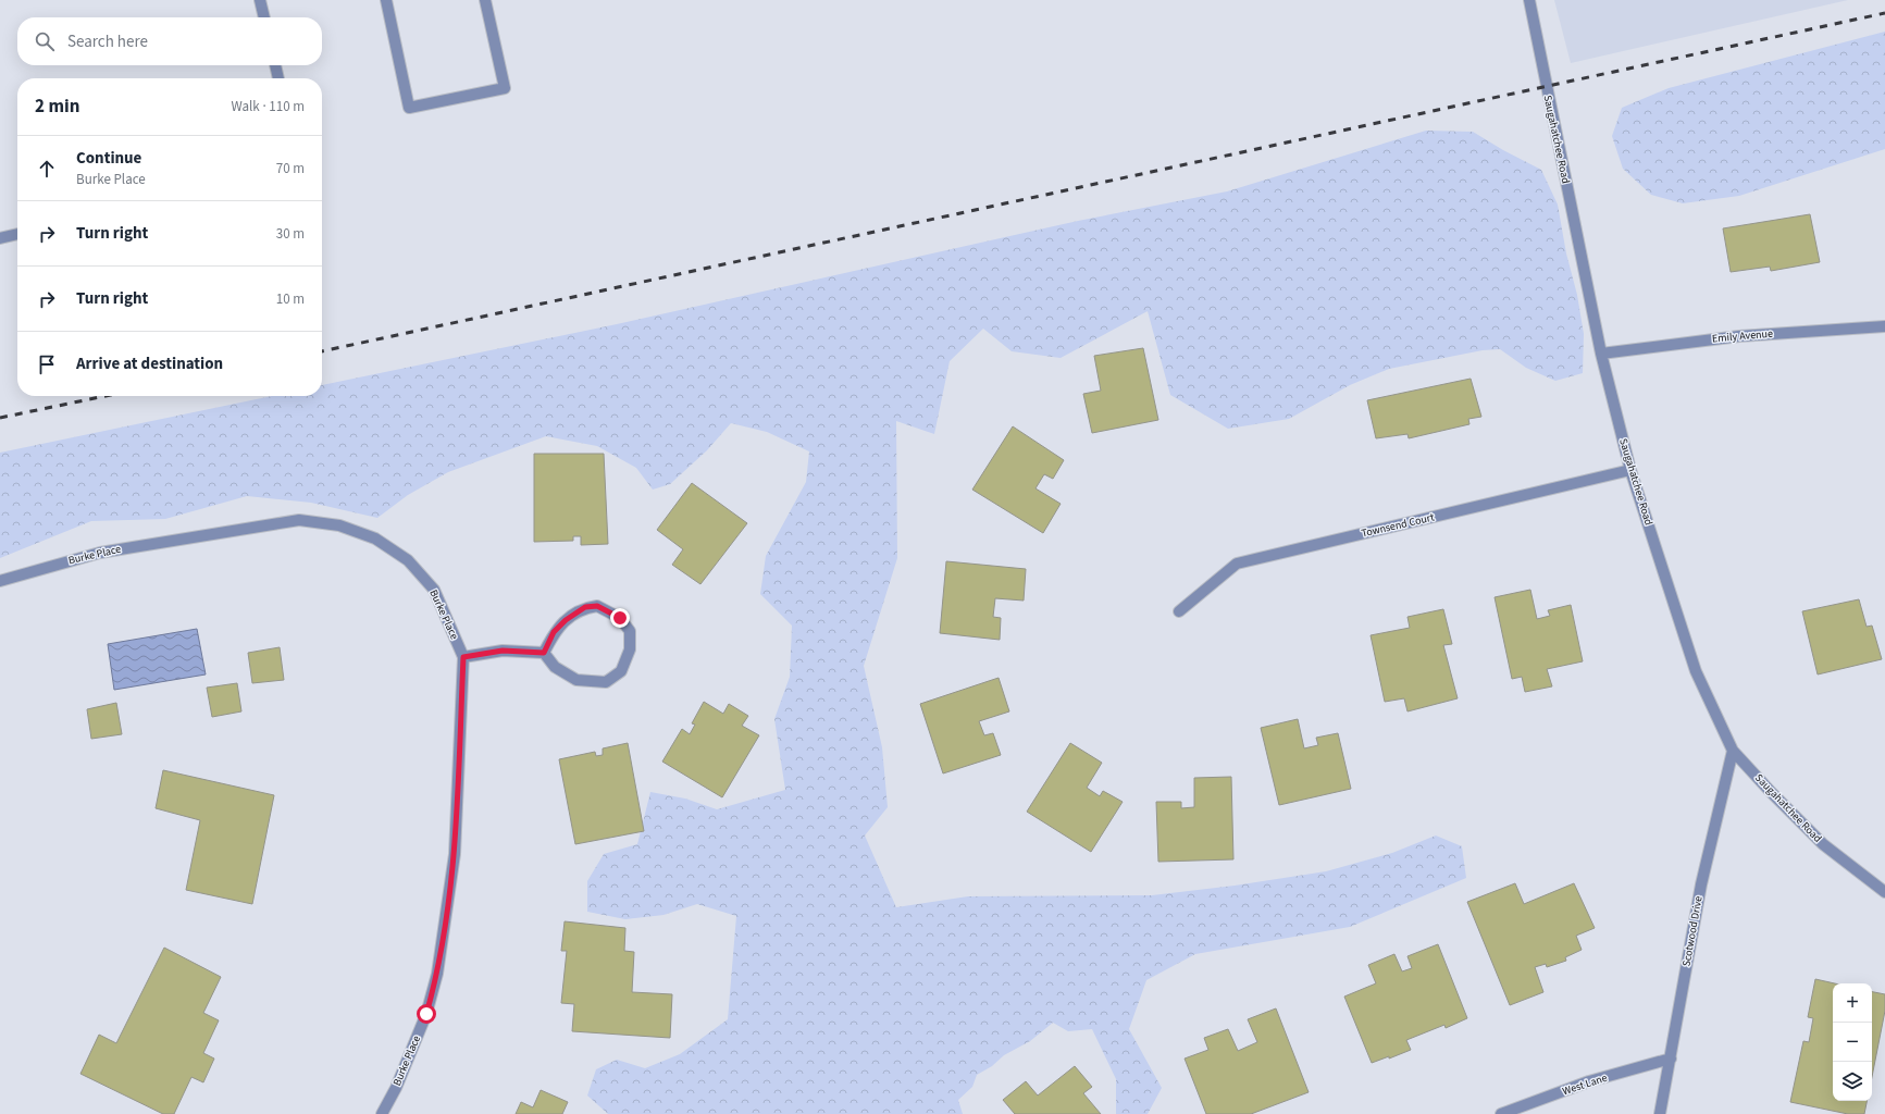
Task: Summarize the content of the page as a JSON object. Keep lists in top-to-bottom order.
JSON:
{
  "streets": {
    "street": [
      "Saugahatchee Road",
      "Emily Avenue",
      "Townsend Court",
      "Burke Place",
      "Scotwood Drive",
      "West Lane"
    ]
  },
  "crossings": [
    ["Saugahatchee Road", "Emily Avenue"],
    ["Saugahatchee Road", "Townsend Court"],
    ["Saugahatchee Road", "Scotwood Drive"],
    ["Scotwood Drive", "West Lane"]
  ],
  "page": {
    "search": "Search here",
    "heading": ["2 min", "Walk · 110 m"],
    "list": [
      ["Continue", "Burke Place", "70 m"],
      ["Turn right", "30 m"],
      ["Turn right", "10 m"],
      "Arrive at destination"
    ],
    "map_buttons": ["+", "−"]
  }
}
